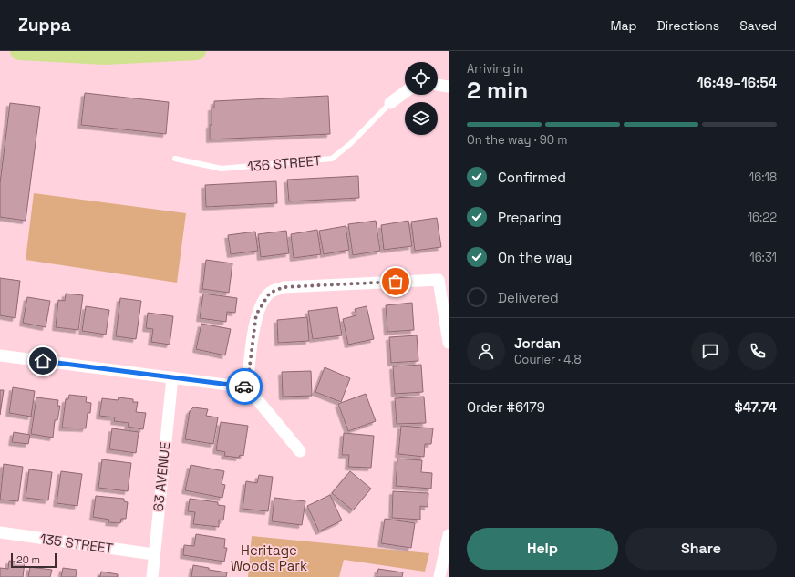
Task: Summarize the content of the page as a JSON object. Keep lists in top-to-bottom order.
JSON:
{
  "streets": {
    "street": ["136 STREET", "63 AVENUE", "135 STREET"]
  },
  "crossings": [
    ["63 AVENUE", "135 STREET"]
  ],
  "parks": ["Heritage Woods Park"],
  "scale_bar": "20 m",
  "page": {
    "header": "Zuppa",
    "nav": ["Map", "Directions", "Saved"],
    "heading": ["2 min", "Arriving in", "16:49–16:54"],
    "panel": [
      "Jordan",
      "Courier · 4.8",
      "Order #6179",
      "$47.74"
    ],
    "bar": "On the way · 90 m",
    "list": [
      ["Confirmed", "16:18"],
      ["Preparing", "16:22"],
      ["On the way", "16:31"],
      "Delivered"
    ],
    "buttons": ["Help", "Share"],
    "scale": "20 m"
  }
}
